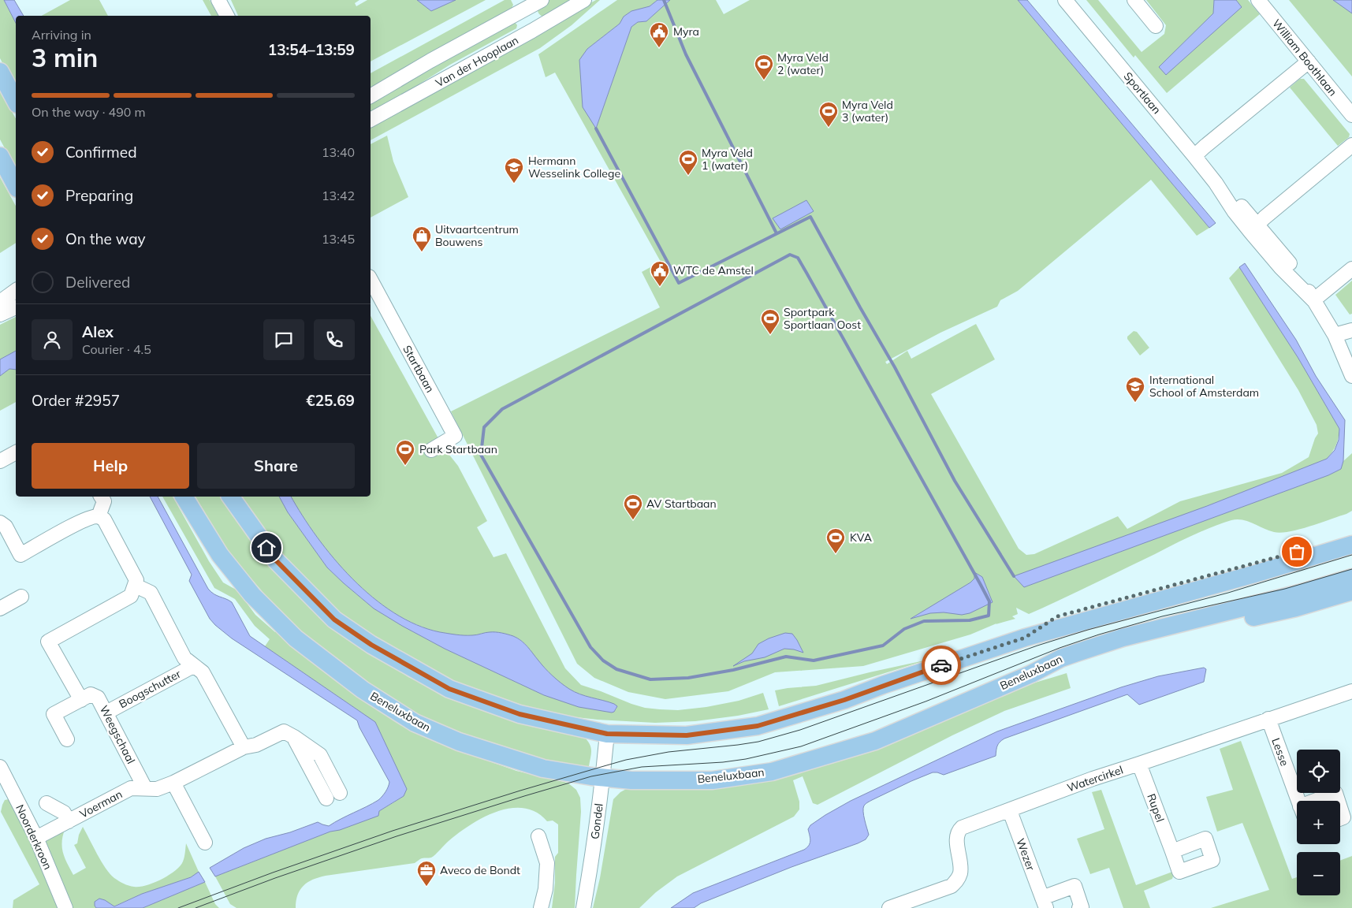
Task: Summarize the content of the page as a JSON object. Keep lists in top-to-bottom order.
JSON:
{
  "streets": {
    "main road": ["Beneluxbaan"],
    "street": [
      "William Boothlaan",
      "Van der Hooplaan",
      "Sportlaan",
      "Startbaan",
      "Boogschutter",
      "Weegschaal",
      "Lesse",
      "Watercirkel",
      "Voerman",
      "Rupel",
      "Gondel",
      "Noorderkroon",
      "Wezer"
    ]
  },
  "crossings": [
    ["Beneluxbaan", "Gondel"],
    ["Boogschutter", "Weegschaal"],
    ["Weegschaal", "Voerman"],
    ["Lesse", "Watercirkel"],
    ["Watercirkel", "Rupel"],
    ["Watercirkel", "Wezer"],
    ["Voerman", "Noorderkroon"]
  ],
  "places": {
    "public building": ["Myra", "WTC de Amstel"],
    "sports": [
      "Myra Veld 2 (water)",
      "Myra Veld 3 (water)",
      "Myra Veld 1 (water)",
      "Sportpark Sportlaan Oost",
      "Park Startbaan",
      "AV Startbaan",
      "KVA"
    ],
    "school or university": ["Hermann Wesselink College", "International School of Amsterdam"],
    "shop": ["Uitvaartcentrum Bouwens"],
    "office": ["Aveco de Bondt"]
  },
  "page": {
    "heading": ["3 min", "Arriving in", "13:54–13:59"],
    "panel": [
      "Alex",
      "Courier · 4.5",
      "Order #2957",
      "€25.69"
    ],
    "bar": "On the way · 490 m",
    "list": [
      ["Confirmed", "13:40"],
      ["Preparing", "13:42"],
      ["On the way", "13:45"],
      "Delivered"
    ],
    "buttons": ["Help", "Share"],
    "map_buttons": ["+", "−"]
  }
}
